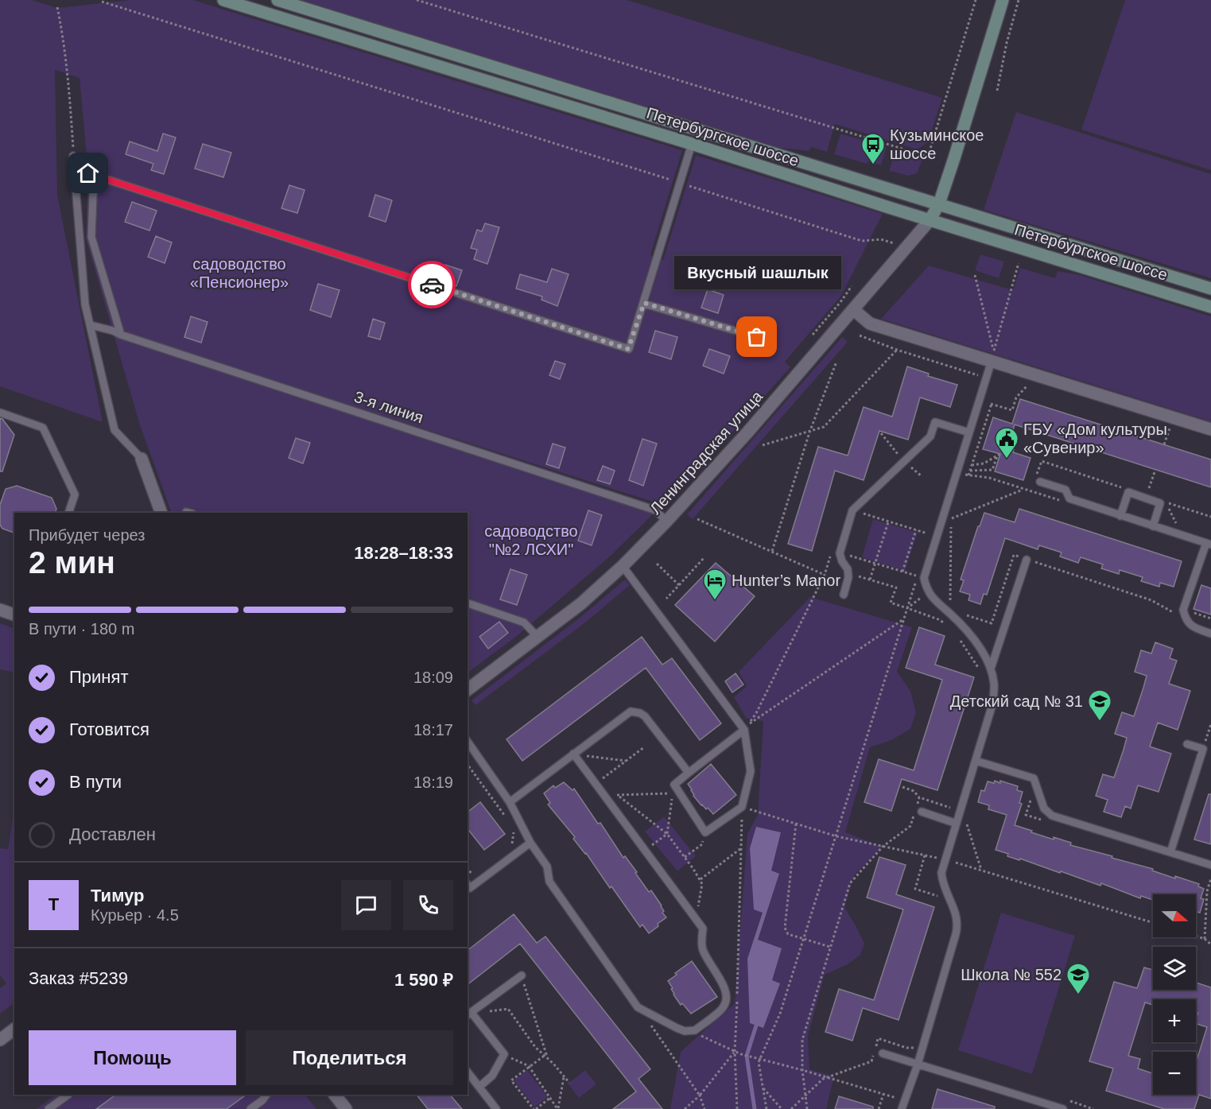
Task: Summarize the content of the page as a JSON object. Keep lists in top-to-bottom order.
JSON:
{
  "streets": {
    "main road": ["Петербургское шоссе", "Ленинградская улица"],
    "lane": ["3-я линия"]
  },
  "crossings": [
    ["Петербургское шоссе", "Ленинградская улица"],
    ["3-я линия", "Ленинградская улица"]
  ],
  "parks": ["садоводство «Пенсионер»", "садоводство \"№2 ЛСХИ\""],
  "places": {
    "bus stop": ["Кузьминское шоссе"],
    "other": ["Вкусный шашлык"],
    "public building": ["ГБУ «Дом культуры «Сувенир»"],
    "hotel": ["Hunter’s Manor"],
    "school or university": ["Детский сад № 31", "Школа № 552"]
  },
  "north": "right",
  "page": {
    "bubble": "Вкусный шашлык",
    "heading": ["2 мин", "Прибудет через", "18:28–18:33"],
    "panel": [
      "Тимур",
      "Курьер · 4.5",
      "Заказ #5239",
      "1 590 ₽"
    ],
    "bar": "В пути · 180 m",
    "list": [
      ["Принят", "18:09"],
      ["Готовится", "18:17"],
      ["В пути", "18:19"],
      "Доставлен"
    ],
    "round": "Т",
    "map_buttons": ["+", "−"],
    "buttons": ["Помощь", "Поделиться"]
  }
}
